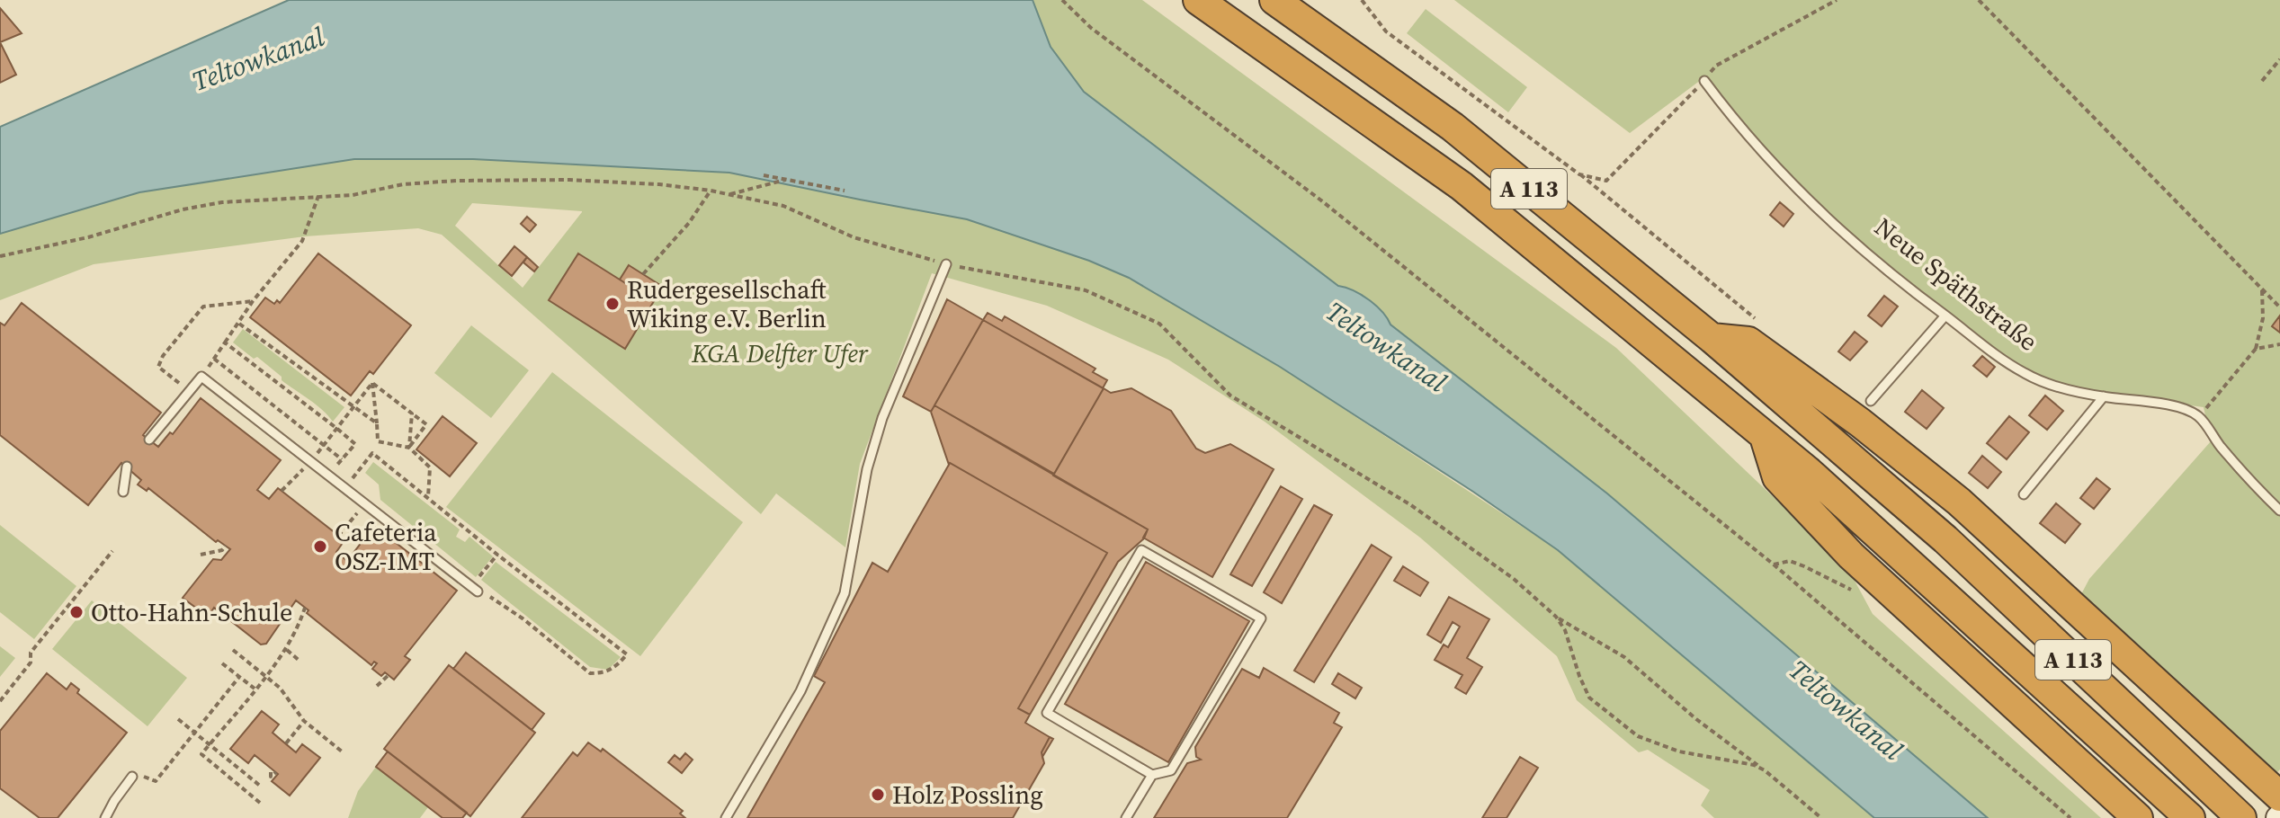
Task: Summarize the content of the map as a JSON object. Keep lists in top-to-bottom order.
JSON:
{
  "streets": {
    "highway": ["A 113"],
    "lane": ["Neue Späthstraße"]
  },
  "water": ["Teltowkanal"],
  "parks": ["KGA Delfter Ufer"],
  "places": [
    "Rudergesellschaft Wiking e.V. Berlin",
    "Cafeteria OSZ-IMT",
    "Otto-Hahn-Schule",
    "Holz Possling"
  ]
}
